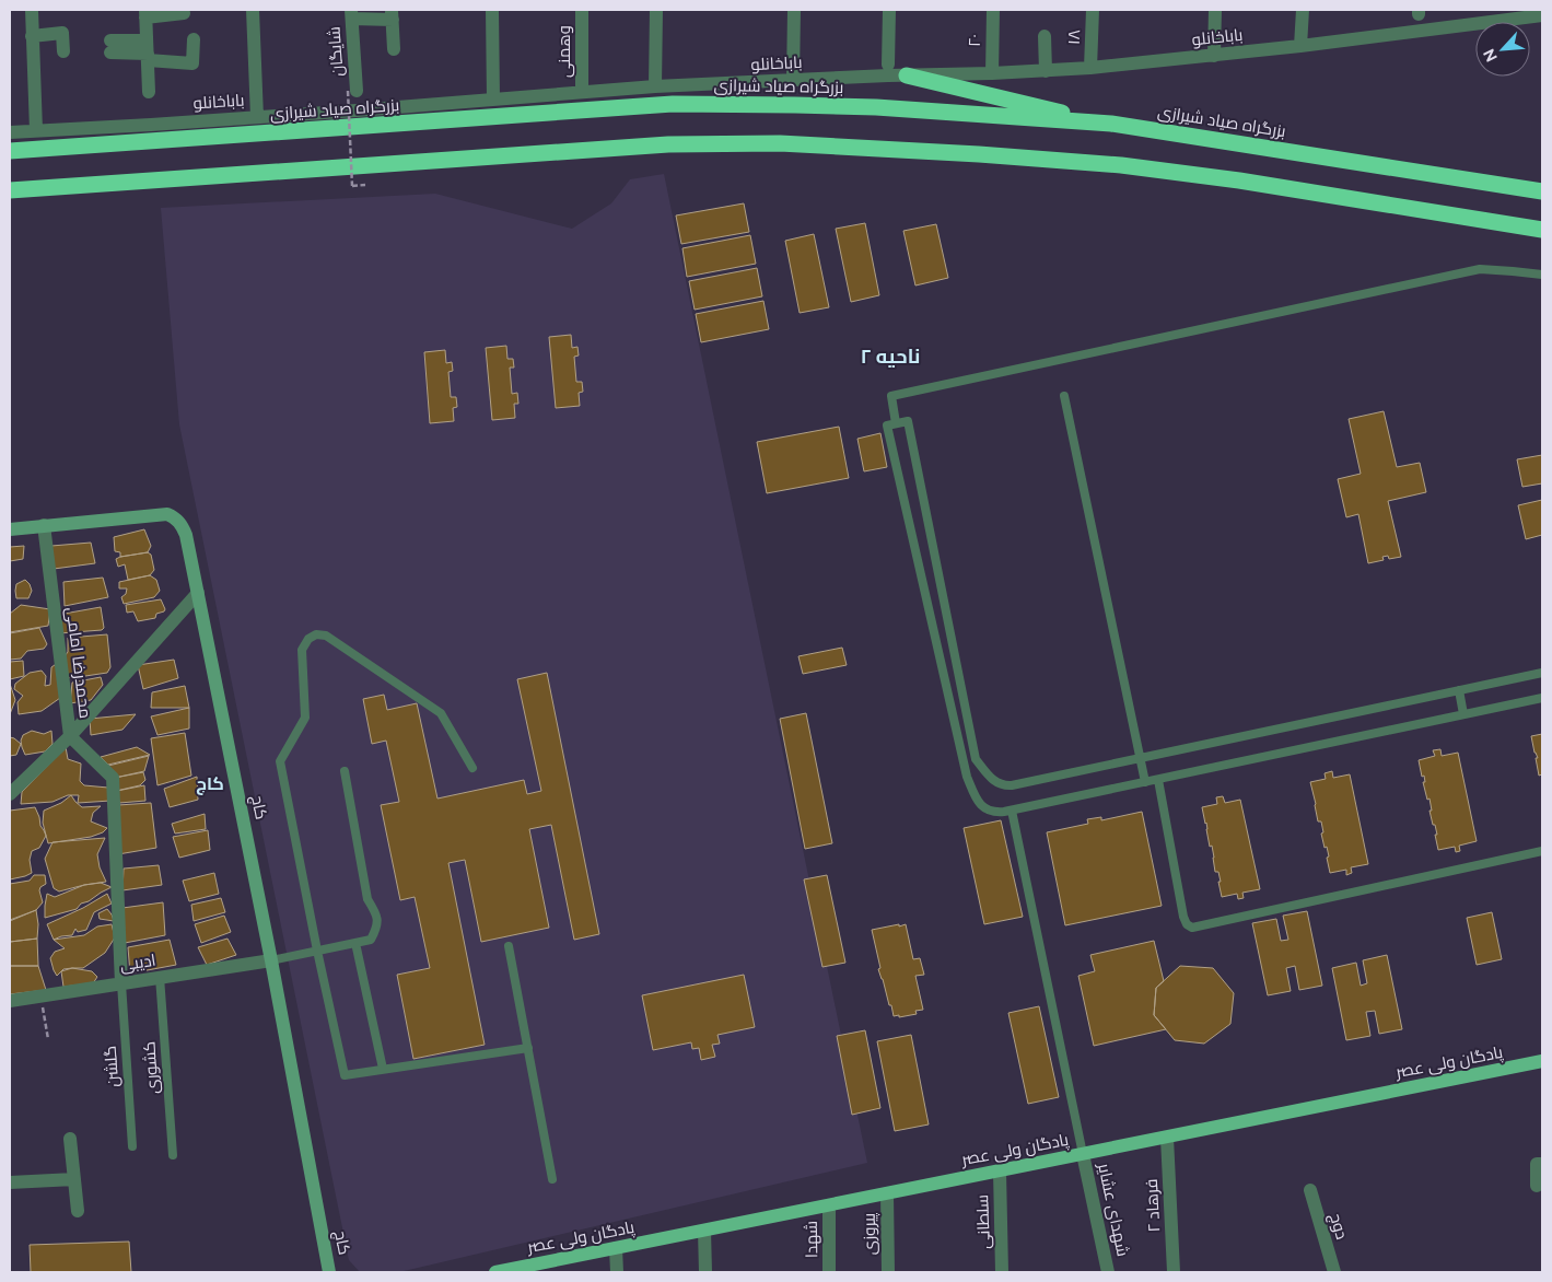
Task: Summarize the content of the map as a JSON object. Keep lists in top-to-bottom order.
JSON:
{
  "streets": {
    "highway": ["بزرگراه صیاد شیرازی"],
    "main road": ["کاج", "پادگان ولی عصر"],
    "street": [
      "۱۸",
      "باباخانلو",
      "۲۰",
      "شایگان",
      "وهمنی",
      "محمدرضا امامی",
      "ادیبی",
      "فرهاد ۲",
      "شهدای عشایر",
      "سلطانی",
      "دوج",
      "پیروزی",
      "شهدا"
    ],
    "lane": ["گلشن", "کشوری"]
  },
  "crossings": [
    ["۱۸", "باباخانلو"],
    ["باباخانلو", "۲۰"],
    ["باباخانلو", "وهمنی"],
    ["محمدرضا امامی", "کاج"],
    ["محمدرضا امامی", "ادیبی"],
    ["محمدرضا امامی", "گلشن"],
    ["کاج", "ادیبی"],
    ["ادیبی", "گلشن"],
    ["ادیبی", "کشوری"],
    ["پادگان ولی عصر", "فرهاد ۲"],
    ["پادگان ولی عصر", "شهدای عشایر"],
    ["پادگان ولی عصر", "سلطانی"],
    ["پادگان ولی عصر", "پیروزی"],
    ["پادگان ولی عصر", "شهدا"]
  ],
  "districts": ["ناحیه ۲", "کاج"],
  "north": "bottom left"
}
